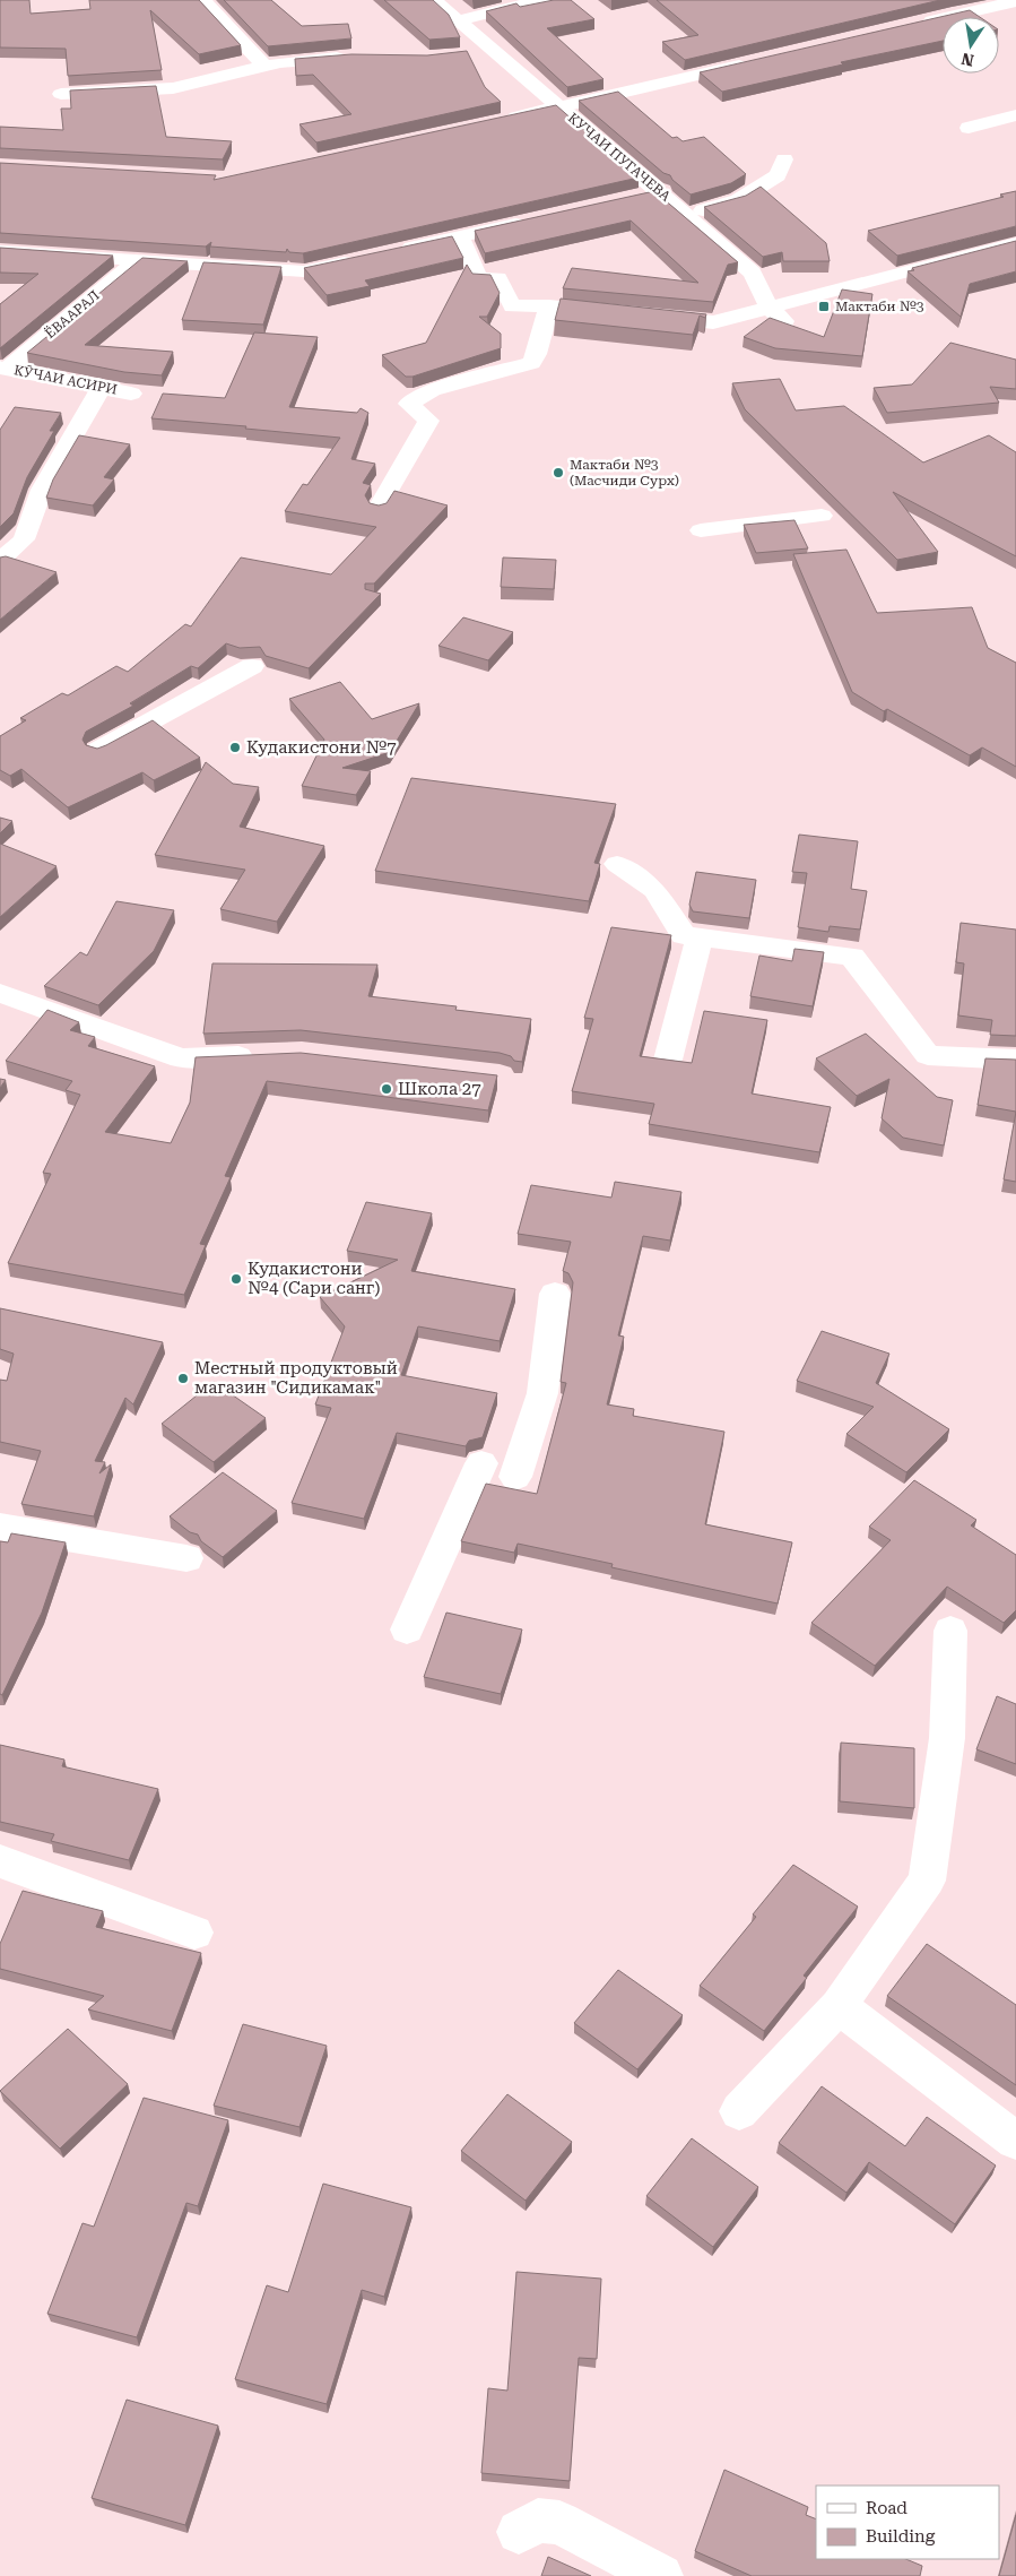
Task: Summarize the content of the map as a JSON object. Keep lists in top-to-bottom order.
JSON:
{
  "streets": {
    "street": ["КУЧАИ ПУГАЧЕВА", "ЁВААРАЛ", "КӮЧАИ АСИРИ"]
  },
  "crossings": [
    ["ЁВААРАЛ", "КӮЧАИ АСИРИ"]
  ],
  "places": {
    "transit": ["Мактаби №3"],
    "other": [
      "Мактаби №3 (Масчиди Сурх)",
      "Кудакистони №7",
      "Школа 27",
      "Кудакистони №4 (Сари санг)",
      "Местный продуктовый магазин \"Сидикамак\""
    ]
  },
  "legend": ["Road", "Building"],
  "north": "bottom"
}
